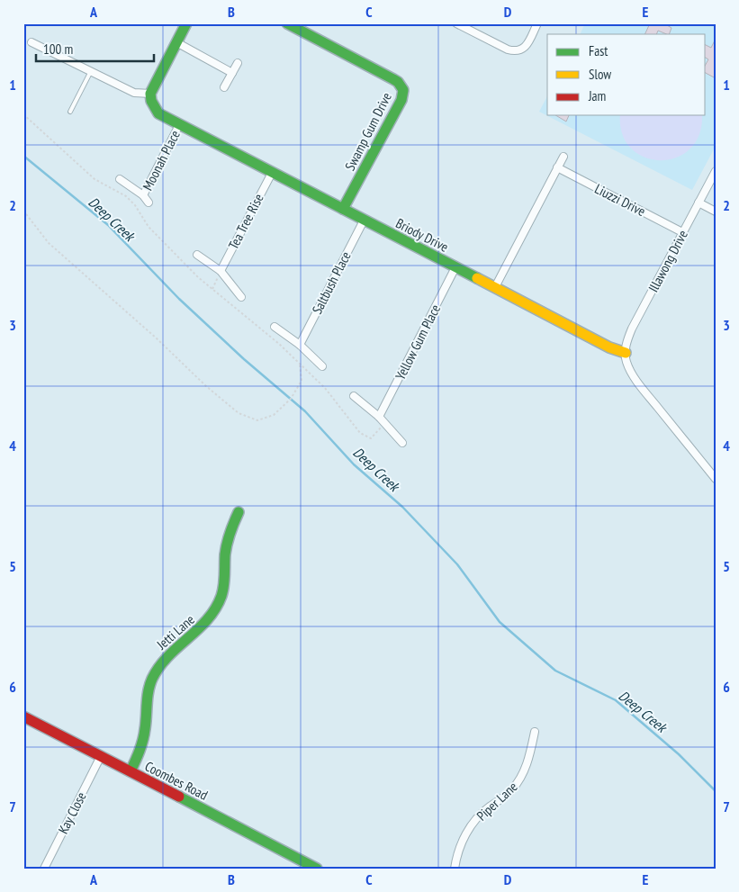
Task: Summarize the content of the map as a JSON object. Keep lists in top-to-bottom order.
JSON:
{
  "streets": {
    "street": [
      "Swamp Gum Drive",
      "Moonah Place",
      "Liuzzi Drive",
      "Tea Tree Rise",
      "Briody Drive",
      "Illawong Drive",
      "Saltbush Place",
      "Yellow Gum Place",
      "Jetti Lane",
      "Coombes Road",
      "Piper Lane",
      "Kay Close"
    ]
  },
  "crossings": [
    ["Swamp Gum Drive", "Briody Drive"],
    ["Moonah Place", "Briody Drive"],
    ["Liuzzi Drive", "Illawong Drive"],
    ["Tea Tree Rise", "Briody Drive"],
    ["Briody Drive", "Illawong Drive"],
    ["Briody Drive", "Saltbush Place"],
    ["Briody Drive", "Yellow Gum Place"],
    ["Jetti Lane", "Coombes Road"],
    ["Coombes Road", "Kay Close"]
  ],
  "water": ["Deep Creek"],
  "legend": ["Fast", "Slow", "Jam"],
  "scale_bar": "100 m",
  "grid": {
    "columns": [
      "A",
      "B",
      "C",
      "D",
      "E"
    ],
    "rows": [
      "1",
      "2",
      "3",
      "4",
      "5",
      "6",
      "7"
    ]
  }
}
